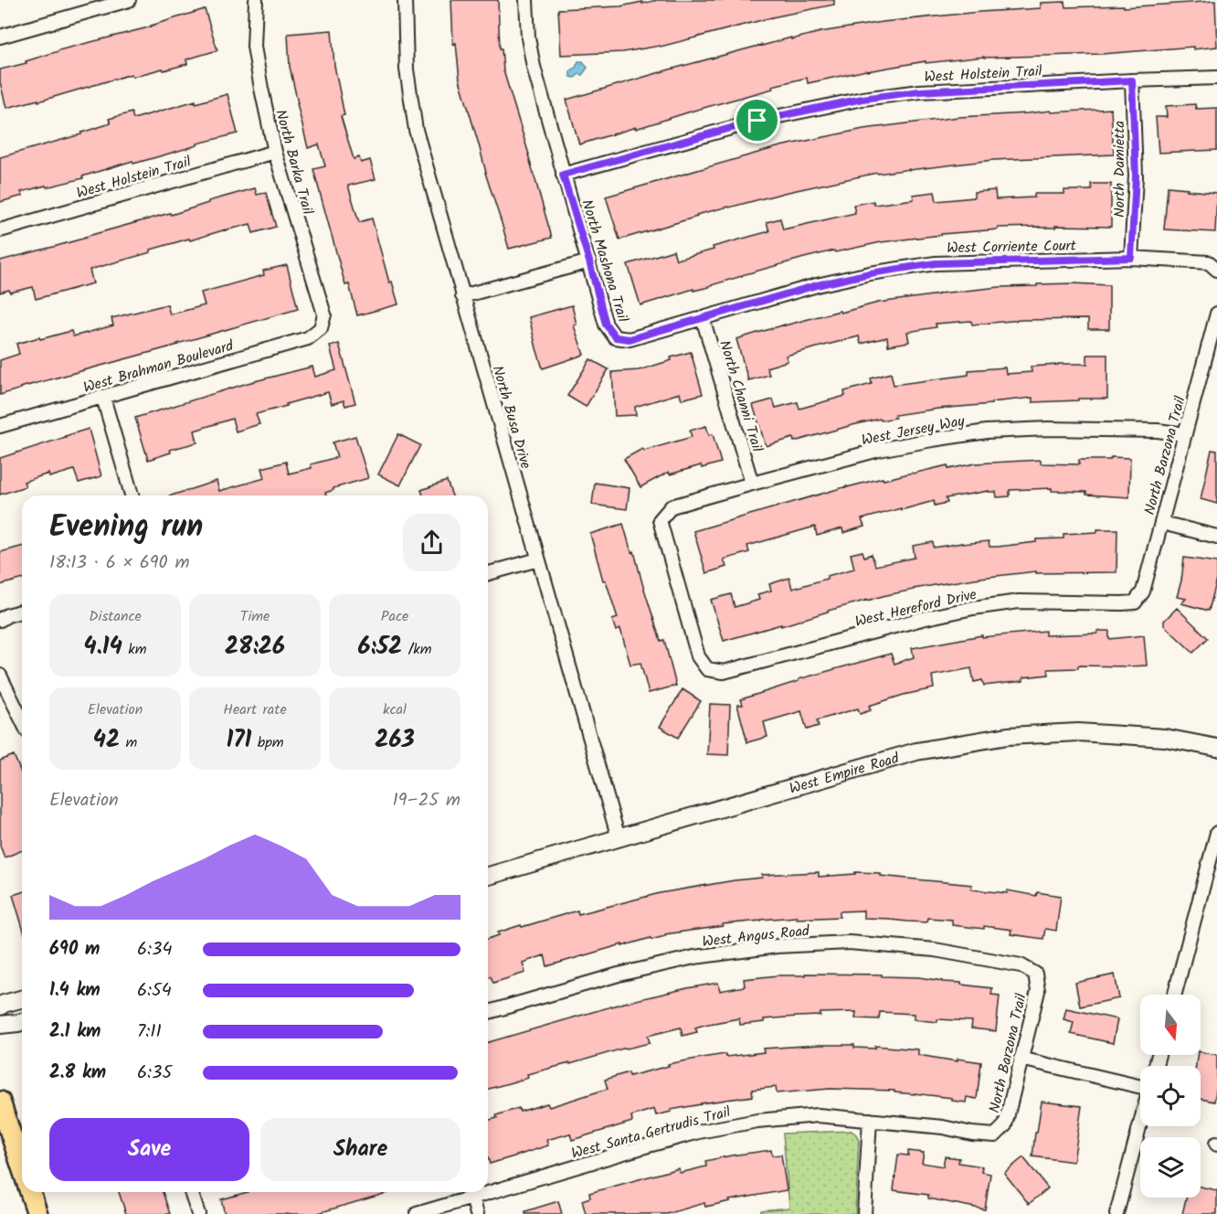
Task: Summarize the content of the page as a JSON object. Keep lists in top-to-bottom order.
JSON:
{
  "streets": {
    "street": [
      "West Holstein Trail",
      "North Barka Trail",
      "North Damietta",
      "West Corriente Court",
      "North Mashona Trail",
      "West Brahman Boulevard",
      "North Channi Trail",
      "North Busa Drive",
      "West Jersey Way",
      "North Barzona Trail",
      "West Hereford Drive",
      "West Empire Road",
      "West Angus Road",
      "West Santa Gertrudis Trail"
    ]
  },
  "crossings": [
    ["West Holstein Trail", "North Barka Trail"],
    ["West Holstein Trail", "North Damietta"],
    ["West Holstein Trail", "North Mashona Trail"],
    ["North Barka Trail", "West Brahman Boulevard"],
    ["North Damietta", "West Corriente Court"],
    ["West Corriente Court", "North Mashona Trail"],
    ["West Corriente Court", "North Channi Trail"],
    ["North Channi Trail", "West Jersey Way"],
    ["North Busa Drive", "West Empire Road"],
    ["West Jersey Way", "North Barzona Trail"],
    ["West Jersey Way", "West Hereford Drive"],
    ["North Barzona Trail", "West Hereford Drive"],
    ["North Barzona Trail", "West Angus Road"],
    ["North Barzona Trail", "West Santa Gertrudis Trail"]
  ],
  "north": "bottom",
  "page": {
    "heading": ["Evening run", "18:13 · 6 × 690 m"],
    "stats": [
      ["Distance", "4.14 km"],
      ["Time", "28:26"],
      ["Pace", "6:52 /km"],
      ["Elevation", "42 m"],
      ["Heart rate", "171 bpm"],
      ["kcal", "263"]
    ],
    "chart": ["Elevation", "19–25 m"],
    "list": [
      {
        "name": "690 m",
        "note": "6:34"
      },
      {
        "name": "1.4 km",
        "note": "6:54"
      },
      {
        "name": "2.1 km",
        "note": "7:11"
      },
      {
        "name": "2.8 km",
        "note": "6:35"
      }
    ],
    "buttons": ["Save", "Share"]
  }
}
